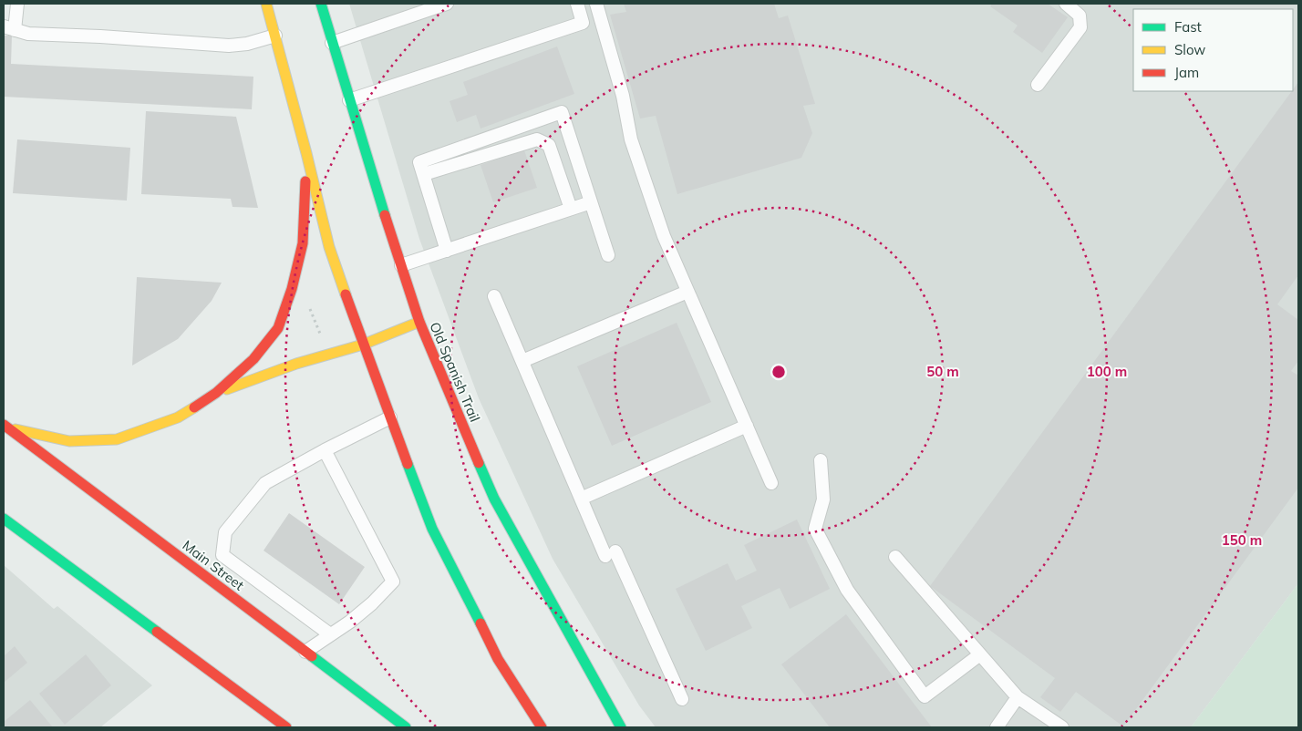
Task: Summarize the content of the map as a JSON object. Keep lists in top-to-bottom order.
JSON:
{
  "streets": {
    "main road": ["Old Spanish Trail", "Main Street"]
  },
  "legend": ["Fast", "Slow", "Jam"],
  "rings": ["50 m", "100 m", "150 m"]
}
